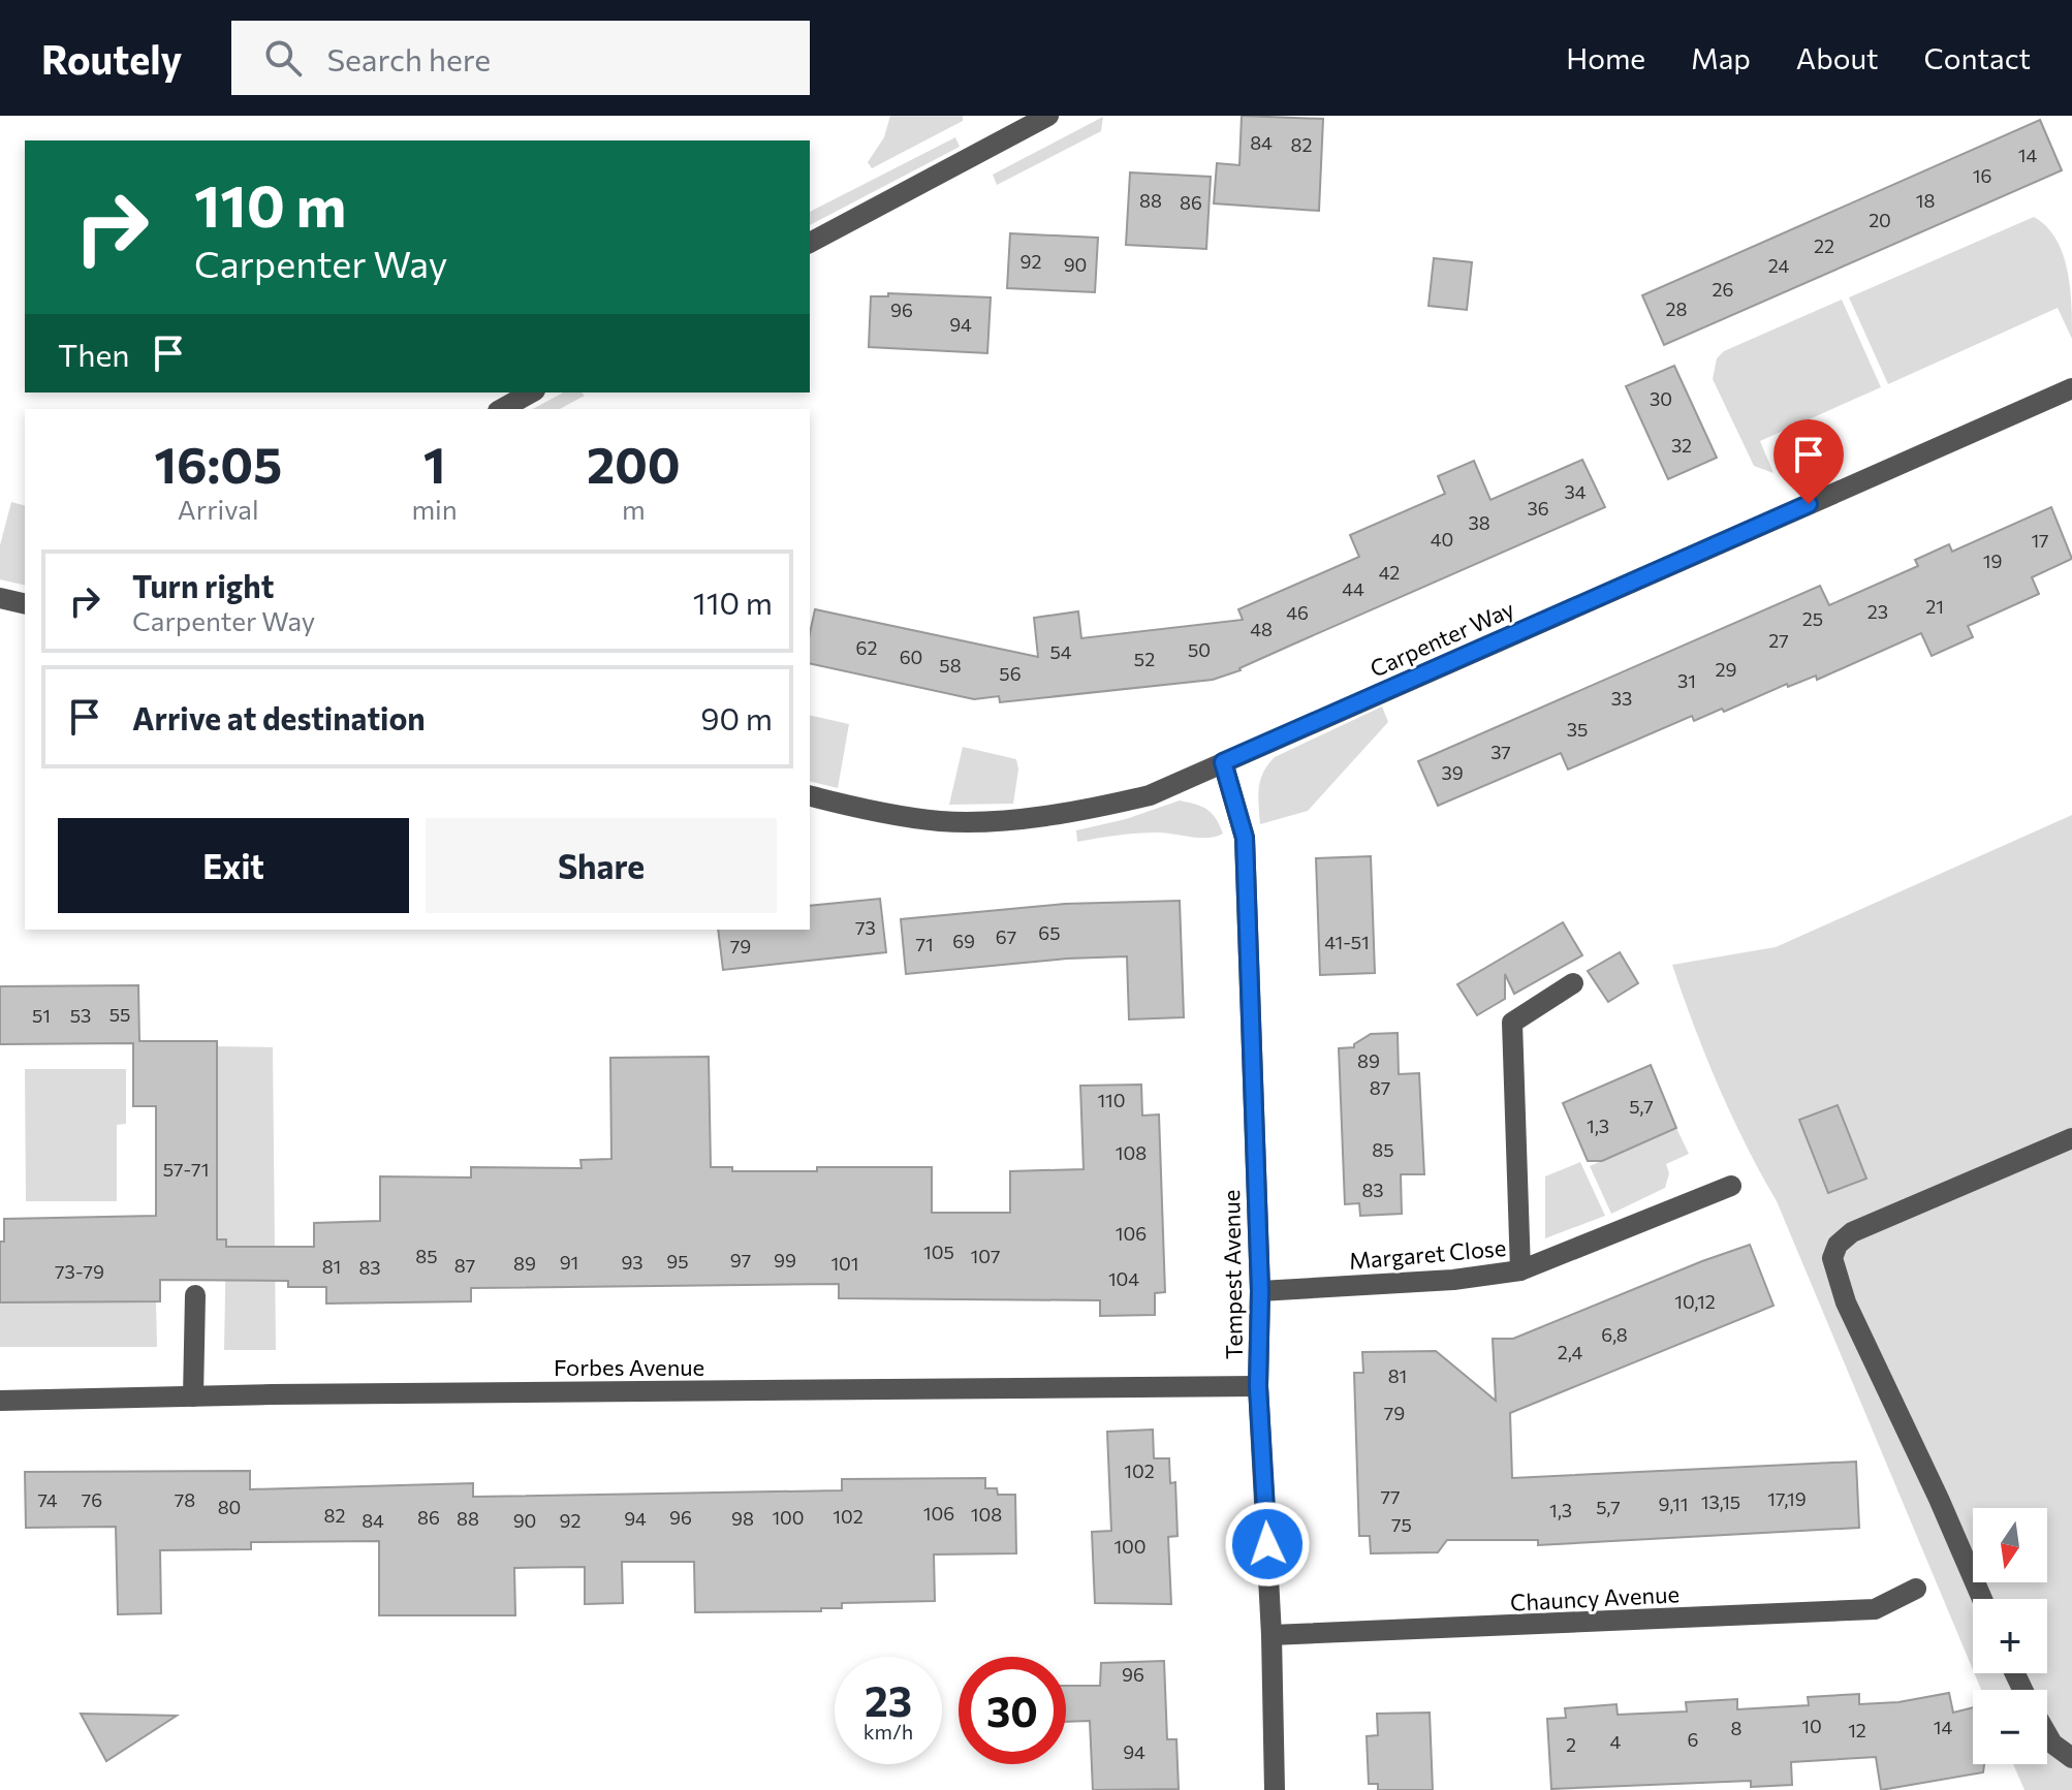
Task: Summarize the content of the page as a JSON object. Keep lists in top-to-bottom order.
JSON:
{
  "streets": {
    "street": [
      "Carpenter Way",
      "Margaret Close",
      "Tempest Avenue",
      "Forbes Avenue",
      "Chauncy Avenue"
    ]
  },
  "crossings": [
    ["Carpenter Way", "Tempest Avenue"],
    ["Margaret Close", "Tempest Avenue"],
    ["Tempest Avenue", "Forbes Avenue"],
    ["Tempest Avenue", "Chauncy Avenue"]
  ],
  "house_numbers": [
    "84",
    "82",
    "14",
    "16",
    "88",
    "18",
    "86",
    "20",
    "22",
    "92",
    "90",
    "24",
    "26",
    "28",
    "96",
    "94",
    "30",
    "32",
    "34",
    "36",
    "38",
    "40",
    "17",
    "19",
    "42",
    "44",
    "21",
    "23",
    "46",
    "25",
    "48",
    "27",
    "62",
    "50",
    "54",
    "60",
    "52",
    "58",
    "29",
    "56",
    "31",
    "33",
    "35",
    "37",
    "39",
    "73",
    "65",
    "67",
    "69",
    "41-51",
    "71",
    "79",
    "55",
    "51",
    "53",
    "89",
    "87",
    "110",
    "5,7",
    "1,3",
    "85",
    "108",
    "57-71",
    "83",
    "106",
    "105",
    "85",
    "107",
    "97",
    "99",
    "95",
    "91",
    "93",
    "89",
    "101",
    "87",
    "81",
    "83",
    "73-79",
    "104",
    "10,12",
    "6,8",
    "2,4",
    "81",
    "79",
    "102",
    "77",
    "17,19",
    "74",
    "76",
    "78",
    "13,15",
    "9,11",
    "80",
    "5,7",
    "1,3",
    "106",
    "108",
    "82",
    "102",
    "86",
    "96",
    "100",
    "88",
    "94",
    "98",
    "84",
    "90",
    "92",
    "75",
    "100",
    "96",
    "10",
    "14",
    "8",
    "12",
    "6",
    "4",
    "2",
    "94"
  ],
  "north": "bottom",
  "page": {
    "header": "Routely",
    "search": "Search here",
    "nav": [
      "Home",
      "Map",
      "About",
      "Contact"
    ],
    "turn": ["110 m", "Carpenter Way"],
    "then": "Then",
    "eta": [
      "16:05",
      "Arrival",
      "1",
      "min",
      "200",
      "m"
    ],
    "list": [
      {
        "name": "Turn right",
        "note": "Carpenter Way",
        "value": "110 m"
      },
      {
        "name": "Arrive at destination",
        "value": "90 m"
      }
    ],
    "buttons": ["Exit", "Share"],
    "map_buttons": ["+", "−"],
    "speed": "23 km/h",
    "limit": "30"
  }
}
